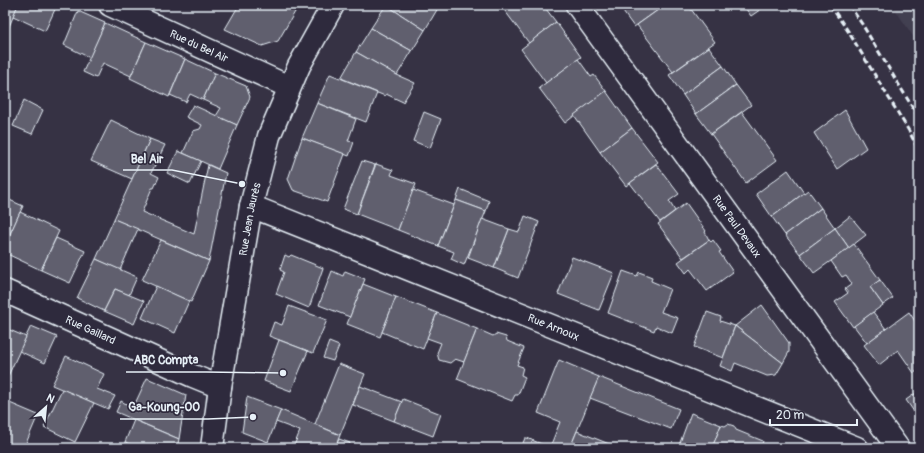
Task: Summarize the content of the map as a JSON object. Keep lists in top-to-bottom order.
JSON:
{
  "streets": {
    "street": [
      "Rue du Bel Air",
      "Rue Jean Jaurès",
      "Rue Paul Devaux",
      "Rue Arnoux",
      "Rue Gaillard"
    ]
  },
  "crossings": [
    ["Rue du Bel Air", "Rue Jean Jaurès"],
    ["Rue Jean Jaurès", "Rue Arnoux"],
    ["Rue Jean Jaurès", "Rue Gaillard"]
  ],
  "places": ["Bel Air", "ABC Compta", "Ga-Koung-OO"],
  "scale_bar": "20 m",
  "north": "top right"
}
